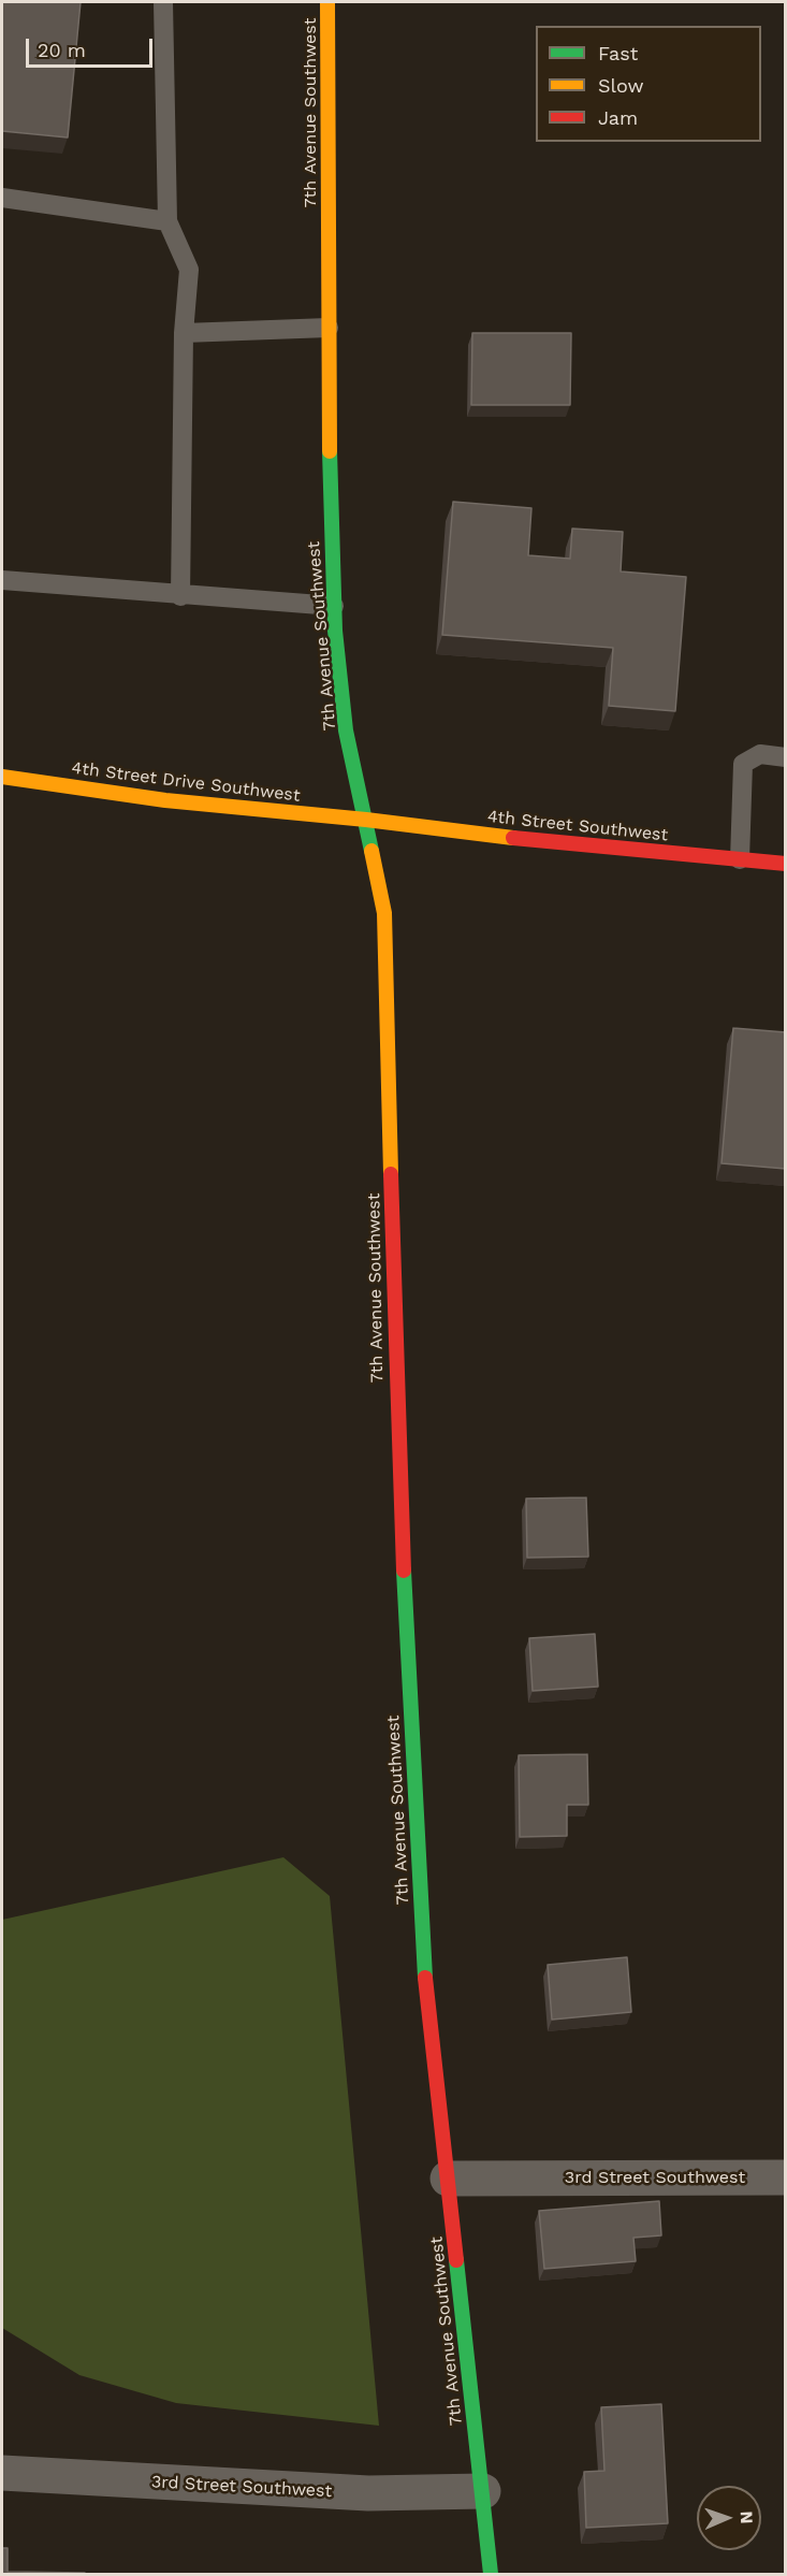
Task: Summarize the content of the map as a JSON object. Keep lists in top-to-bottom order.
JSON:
{
  "streets": {
    "street": [
      "7th Avenue Southwest",
      "4th Street Drive Southwest",
      "4th Street Southwest",
      "3rd Street Southwest"
    ]
  },
  "crossings": [
    ["7th Avenue Southwest", "4th Street Drive Southwest"],
    ["7th Avenue Southwest", "4th Street Southwest"],
    ["7th Avenue Southwest", "3rd Street Southwest"],
    ["4th Street Drive Southwest", "4th Street Southwest"]
  ],
  "legend": ["Fast", "Slow", "Jam"],
  "scale_bar": "20 m",
  "north": "right"
}
